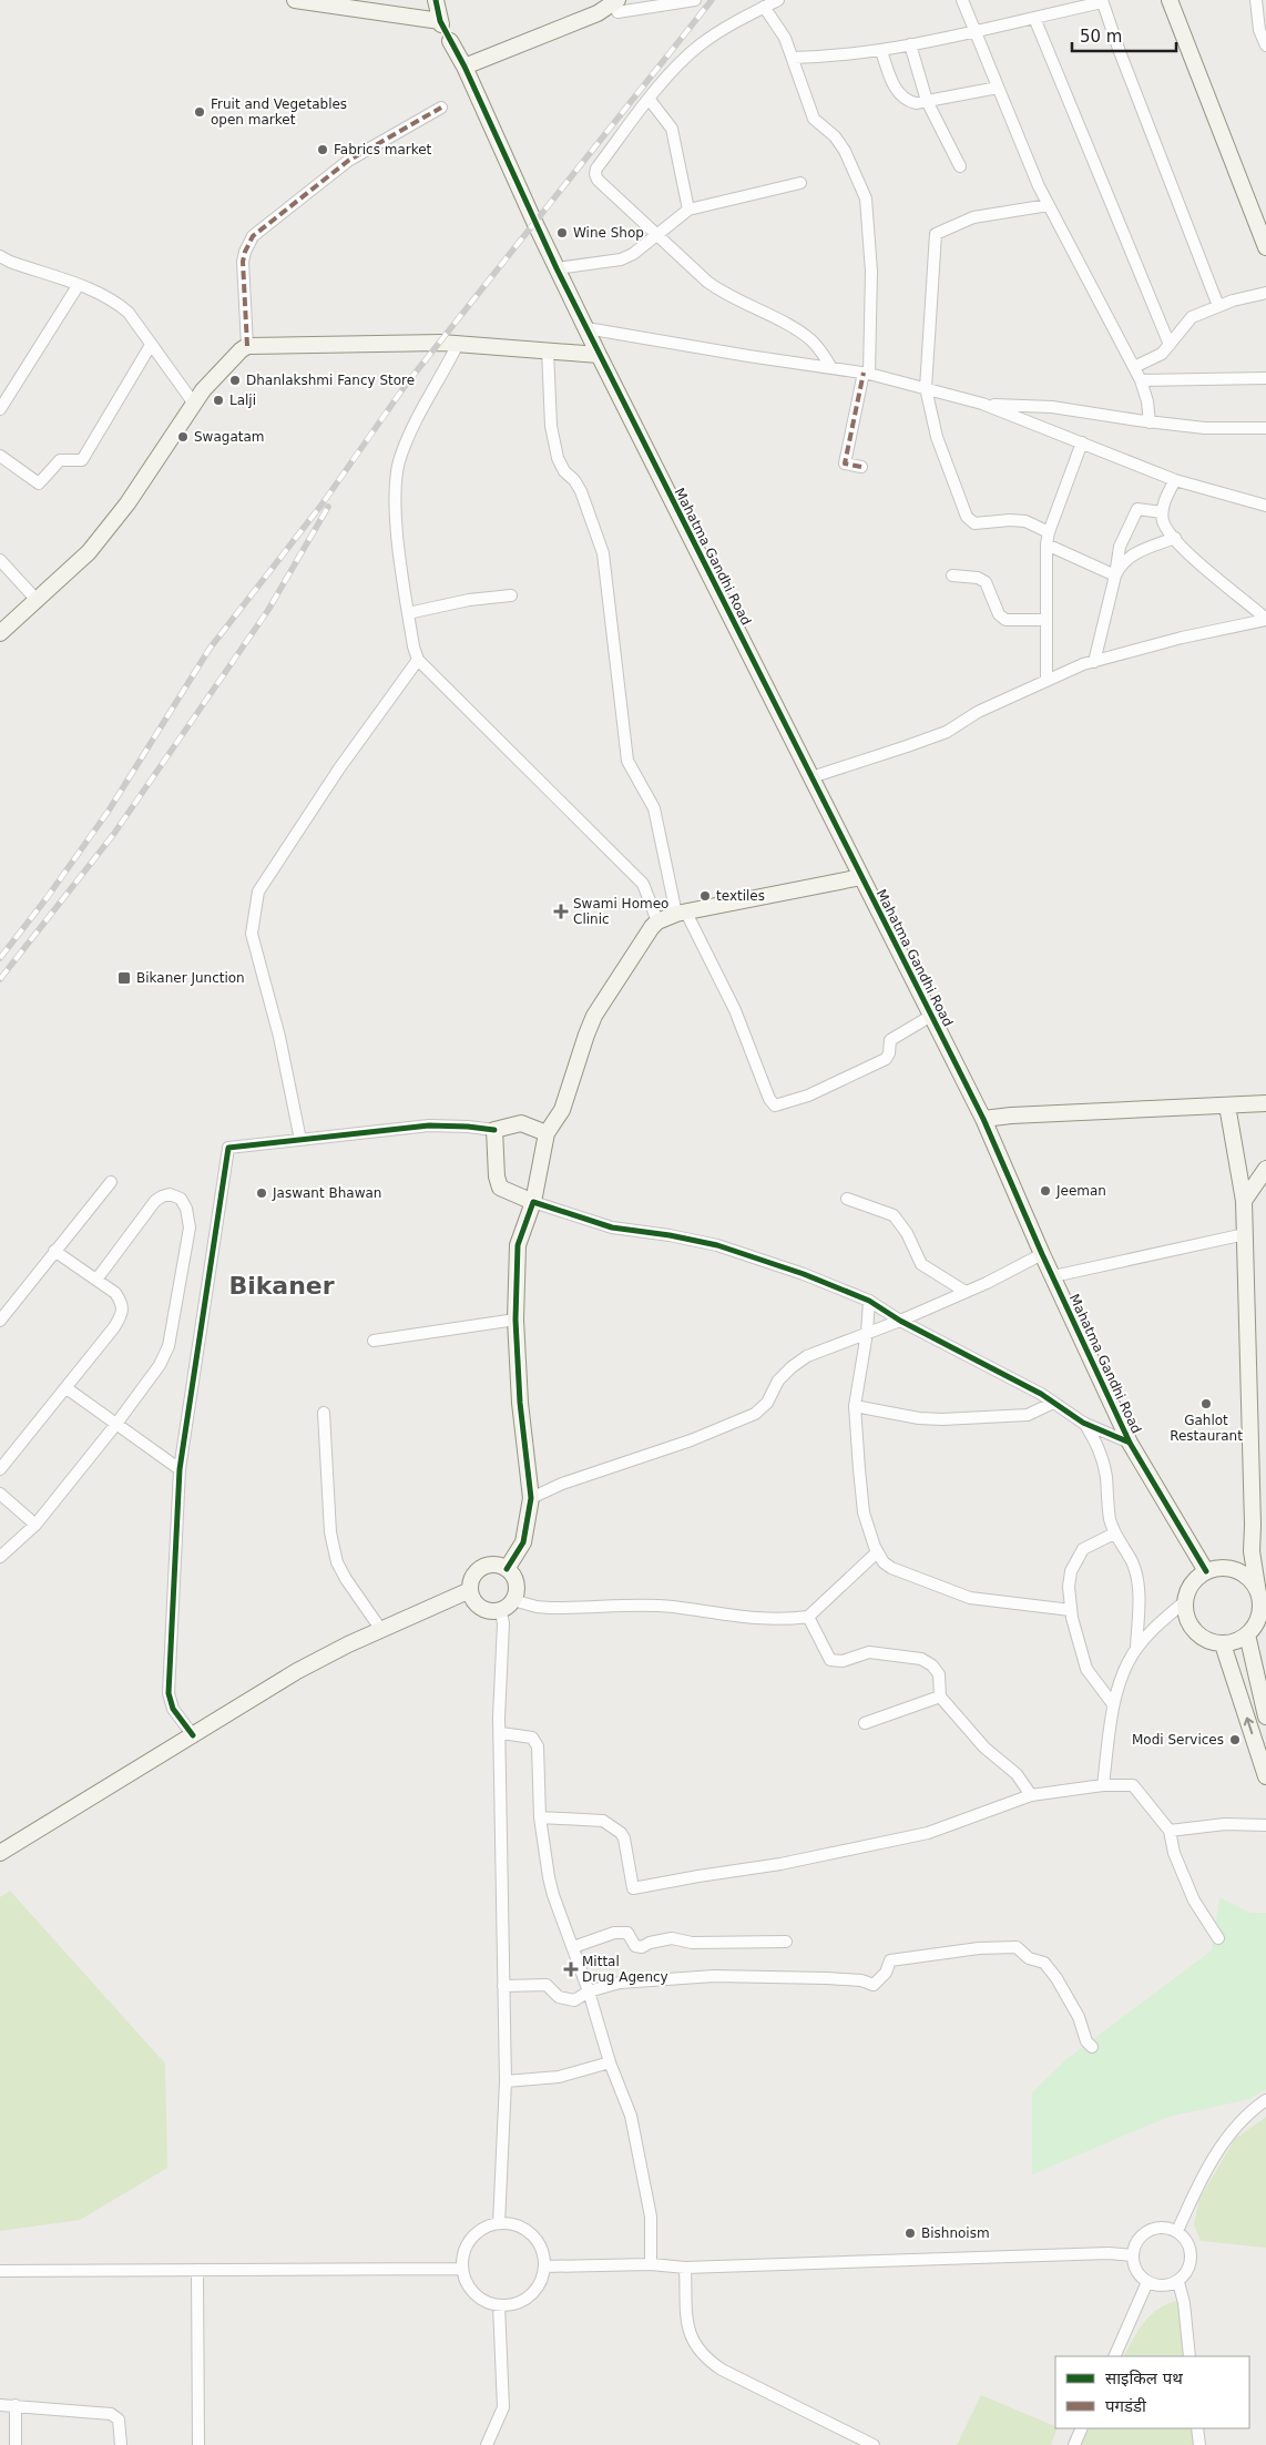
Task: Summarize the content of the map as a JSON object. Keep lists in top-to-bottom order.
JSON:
{
  "streets": {
    "street": ["Mahatma Gandhi Road"]
  },
  "districts": ["Bikaner"],
  "places": {
    "other": [
      "Fruit and Vegetables open market",
      "Fabrics market",
      "Wine Shop",
      "Dhanlakshmi Fancy Store",
      "Lalji",
      "Swagatam",
      "textiles",
      "Jeeman",
      "Jaswant Bhawan",
      "Gahlot Restaurant",
      "Modi Services",
      "Bishnoism"
    ],
    "health": ["Swami Homeo Clinic", "Mittal Drug Agency"],
    "transit": ["Bikaner Junction"]
  },
  "legend": ["साइकिल पथ", "पगडंडी"],
  "scale_bar": "50 m"
}
